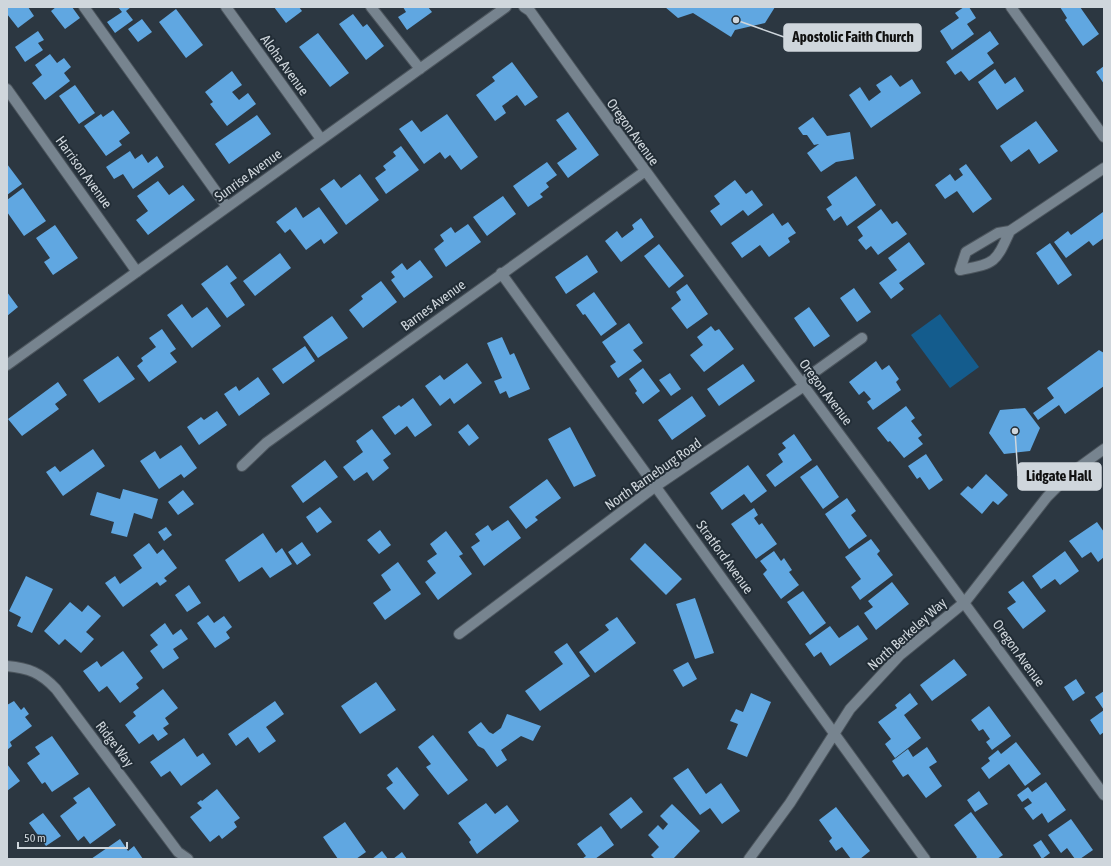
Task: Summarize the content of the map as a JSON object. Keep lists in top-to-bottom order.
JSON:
{
  "streets": {
    "street": [
      "Aloha Avenue",
      "Oregon Avenue",
      "Harrison Avenue",
      "Sunrise Avenue",
      "Barnes Avenue",
      "North Barneburg Road",
      "Stratford Avenue",
      "North Berkeley Way",
      "Ridge Way"
    ]
  },
  "crossings": [
    ["Aloha Avenue", "Sunrise Avenue"],
    ["Oregon Avenue", "Barnes Avenue"],
    ["Oregon Avenue", "North Barneburg Road"],
    ["Oregon Avenue", "North Berkeley Way"],
    ["Harrison Avenue", "Sunrise Avenue"],
    ["Barnes Avenue", "Stratford Avenue"],
    ["North Barneburg Road", "Stratford Avenue"],
    ["Stratford Avenue", "North Berkeley Way"]
  ],
  "places": ["Apostolic Faith Church", "Lidgate Hall"],
  "scale_bar": "50 m"
}
